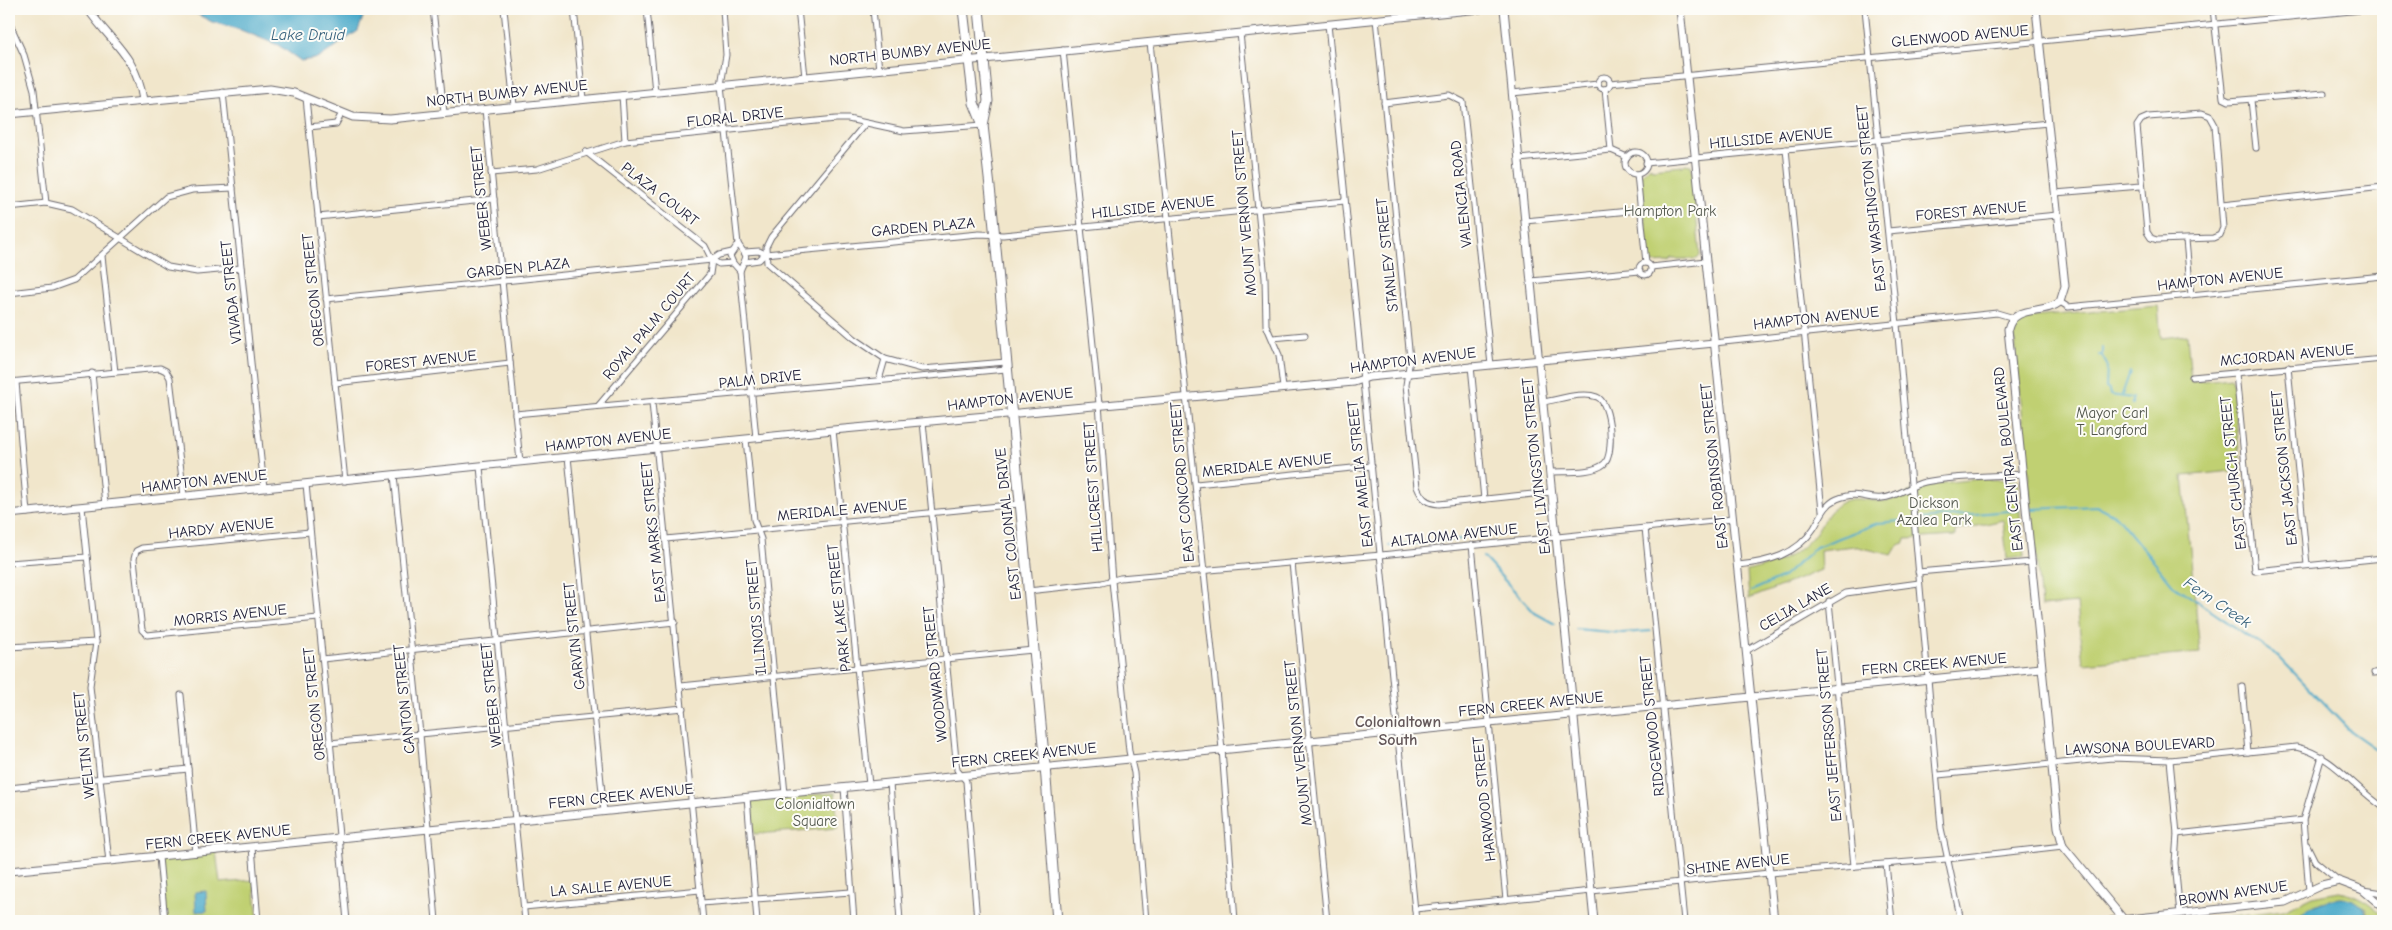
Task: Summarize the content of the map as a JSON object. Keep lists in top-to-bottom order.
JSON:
{
  "streets": {
    "highway": ["EAST COLONIAL DRIVE"],
    "street": [
      "GLENWOOD AVENUE",
      "NORTH BUMBY AVENUE",
      "FLORAL DRIVE",
      "HILLSIDE AVENUE",
      "PLAZA COURT",
      "VALENCIA ROAD",
      "WEBER STREET",
      "EAST WASHINGTON STREET",
      "FOREST AVENUE",
      "MOUNT VERNON STREET",
      "GARDEN PLAZA",
      "STANLEY STREET",
      "HAMPTON AVENUE",
      "OREGON STREET",
      "VIVADA STREET",
      "ROYAL PALM COURT",
      "MCJORDAN AVENUE",
      "PALM DRIVE",
      "EAST CENTRAL BOULEVARD",
      "MERIDALE AVENUE",
      "EAST LIVINGSTON STREET",
      "EAST ROBINSON STREET",
      "EAST JACKSON STREET",
      "EAST CHURCH STREET",
      "EAST AMELIA STREET",
      "EAST CONCORD STREET",
      "HILLCREST STREET",
      "HARDY AVENUE",
      "EAST MARKS STREET",
      "ALTALOMA AVENUE",
      "CELIA LANE",
      "PARK LAKE STREET",
      "MORRIS AVENUE",
      "ILLINOIS STREET",
      "GARVIN STREET",
      "FERN CREEK AVENUE",
      "WOODWARD STREET",
      "CANTON STREET",
      "RIDGEWOOD STREET",
      "EAST JEFFERSON STREET",
      "WELTIN STREET",
      "LAWSONA BOULEVARD",
      "HARWOOD STREET",
      "SHINE AVENUE",
      "LA SALLE AVENUE",
      "BROWN AVENUE"
    ]
  },
  "crossings": [
    ["GLENWOOD AVENUE", "EAST WASHINGTON STREET"],
    ["GLENWOOD AVENUE", "EAST ROBINSON STREET"],
    ["NORTH BUMBY AVENUE", "WEBER STREET"],
    ["NORTH BUMBY AVENUE", "MOUNT VERNON STREET"],
    ["NORTH BUMBY AVENUE", "STANLEY STREET"],
    ["NORTH BUMBY AVENUE", "OREGON STREET"],
    ["NORTH BUMBY AVENUE", "VIVADA STREET"],
    ["NORTH BUMBY AVENUE", "EAST AMELIA STREET"],
    ["NORTH BUMBY AVENUE", "EAST CONCORD STREET"],
    ["NORTH BUMBY AVENUE", "HILLCREST STREET"],
    ["NORTH BUMBY AVENUE", "EAST COLONIAL DRIVE"],
    ["FLORAL DRIVE", "PLAZA COURT"],
    ["FLORAL DRIVE", "WEBER STREET"],
    ["FLORAL DRIVE", "EAST COLONIAL DRIVE"],
    ["HILLSIDE AVENUE", "EAST WASHINGTON STREET"],
    ["HILLSIDE AVENUE", "MOUNT VERNON STREET"],
    ["HILLSIDE AVENUE", "GARDEN PLAZA"],
    ["HILLSIDE AVENUE", "EAST ROBINSON STREET"],
    ["HILLSIDE AVENUE", "EAST AMELIA STREET"],
    ["HILLSIDE AVENUE", "EAST CONCORD STREET"],
    ["HILLSIDE AVENUE", "HILLCREST STREET"],
    ["HILLSIDE AVENUE", "EAST COLONIAL DRIVE"],
    ["PLAZA COURT", "GARDEN PLAZA"],
    ["PLAZA COURT", "ROYAL PALM COURT"],
    ["VALENCIA ROAD", "STANLEY STREET"],
    ["VALENCIA ROAD", "HAMPTON AVENUE"],
    ["WEBER STREET", "FOREST AVENUE"],
    ["WEBER STREET", "GARDEN PLAZA"],
    ["WEBER STREET", "HAMPTON AVENUE"],
    ["WEBER STREET", "PALM DRIVE"],
    ["WEBER STREET", "FERN CREEK AVENUE"],
    ["WEBER STREET", "LA SALLE AVENUE"],
    ["EAST WASHINGTON STREET", "FOREST AVENUE"],
    ["EAST WASHINGTON STREET", "HAMPTON AVENUE"],
    ["EAST WASHINGTON STREET", "CELIA LANE"],
    ["EAST WASHINGTON STREET", "FERN CREEK AVENUE"],
    ["EAST WASHINGTON STREET", "LAWSONA BOULEVARD"],
    ["EAST WASHINGTON STREET", "SHINE AVENUE"],
    ["FOREST AVENUE", "OREGON STREET"],
    ["MOUNT VERNON STREET", "HAMPTON AVENUE"],
    ["MOUNT VERNON STREET", "ALTALOMA AVENUE"],
    ["MOUNT VERNON STREET", "FERN CREEK AVENUE"],
    ["GARDEN PLAZA", "OREGON STREET"],
    ["GARDEN PLAZA", "ROYAL PALM COURT"],
    ["GARDEN PLAZA", "EAST COLONIAL DRIVE"],
    ["STANLEY STREET", "HAMPTON AVENUE"],
    ["HAMPTON AVENUE", "OREGON STREET"],
    ["HAMPTON AVENUE", "VIVADA STREET"],
    ["HAMPTON AVENUE", "EAST CENTRAL BOULEVARD"],
    ["HAMPTON AVENUE", "EAST LIVINGSTON STREET"],
    ["HAMPTON AVENUE", "EAST ROBINSON STREET"],
    ["HAMPTON AVENUE", "EAST AMELIA STREET"],
    ["HAMPTON AVENUE", "EAST CONCORD STREET"],
    ["HAMPTON AVENUE", "HILLCREST STREET"],
    ["HAMPTON AVENUE", "EAST COLONIAL DRIVE"],
    ["HAMPTON AVENUE", "EAST MARKS STREET"],
    ["HAMPTON AVENUE", "PARK LAKE STREET"],
    ["HAMPTON AVENUE", "ILLINOIS STREET"],
    ["HAMPTON AVENUE", "GARVIN STREET"],
    ["HAMPTON AVENUE", "WOODWARD STREET"],
    ["HAMPTON AVENUE", "CANTON STREET"],
    ["HAMPTON AVENUE", "WELTIN STREET"],
    ["OREGON STREET", "HARDY AVENUE"],
    ["OREGON STREET", "MORRIS AVENUE"],
    ["OREGON STREET", "FERN CREEK AVENUE"],
    ["ROYAL PALM COURT", "PALM DRIVE"],
    ["MCJORDAN AVENUE", "EAST JACKSON STREET"],
    ["MCJORDAN AVENUE", "EAST CHURCH STREET"],
    ["PALM DRIVE", "EAST COLONIAL DRIVE"],
    ["PALM DRIVE", "EAST MARKS STREET"],
    ["EAST CENTRAL BOULEVARD", "FERN CREEK AVENUE"],
    ["EAST CENTRAL BOULEVARD", "LAWSONA BOULEVARD"],
    ["EAST CENTRAL BOULEVARD", "SHINE AVENUE"],
    ["EAST CENTRAL BOULEVARD", "BROWN AVENUE"],
    ["MERIDALE AVENUE", "EAST AMELIA STREET"],
    ["MERIDALE AVENUE", "EAST CONCORD STREET"],
    ["MERIDALE AVENUE", "EAST COLONIAL DRIVE"],
    ["MERIDALE AVENUE", "EAST MARKS STREET"],
    ["MERIDALE AVENUE", "PARK LAKE STREET"],
    ["MERIDALE AVENUE", "ILLINOIS STREET"],
    ["MERIDALE AVENUE", "WOODWARD STREET"],
    ["EAST LIVINGSTON STREET", "ALTALOMA AVENUE"],
    ["EAST LIVINGSTON STREET", "FERN CREEK AVENUE"],
    ["EAST LIVINGSTON STREET", "SHINE AVENUE"],
    ["EAST ROBINSON STREET", "ALTALOMA AVENUE"],
    ["EAST ROBINSON STREET", "CELIA LANE"],
    ["EAST ROBINSON STREET", "FERN CREEK AVENUE"],
    ["EAST ROBINSON STREET", "SHINE AVENUE"],
    ["EAST JACKSON STREET", "EAST CHURCH STREET"],
    ["EAST AMELIA STREET", "ALTALOMA AVENUE"],
    ["EAST AMELIA STREET", "FERN CREEK AVENUE"],
    ["EAST AMELIA STREET", "SHINE AVENUE"],
    ["EAST CONCORD STREET", "ALTALOMA AVENUE"],
    ["EAST CONCORD STREET", "FERN CREEK AVENUE"],
    ["HILLCREST STREET", "ALTALOMA AVENUE"],
    ["HILLCREST STREET", "FERN CREEK AVENUE"],
    ["EAST COLONIAL DRIVE", "ALTALOMA AVENUE"],
    ["EAST COLONIAL DRIVE", "FERN CREEK AVENUE"],
    ["HARDY AVENUE", "MORRIS AVENUE"],
    ["ALTALOMA AVENUE", "RIDGEWOOD STREET"],
    ["ALTALOMA AVENUE", "HARWOOD STREET"],
    ["CELIA LANE", "EAST JEFFERSON STREET"],
    ["PARK LAKE STREET", "FERN CREEK AVENUE"],
    ["ILLINOIS STREET", "FERN CREEK AVENUE"],
    ["GARVIN STREET", "FERN CREEK AVENUE"],
    ["FERN CREEK AVENUE", "WOODWARD STREET"],
    ["FERN CREEK AVENUE", "CANTON STREET"],
    ["FERN CREEK AVENUE", "RIDGEWOOD STREET"],
    ["FERN CREEK AVENUE", "EAST JEFFERSON STREET"],
    ["FERN CREEK AVENUE", "WELTIN STREET"],
    ["FERN CREEK AVENUE", "HARWOOD STREET"],
    ["RIDGEWOOD STREET", "SHINE AVENUE"],
    ["EAST JEFFERSON STREET", "SHINE AVENUE"],
    ["HARWOOD STREET", "SHINE AVENUE"]
  ],
  "districts": ["Colonialtown South"],
  "water": ["Lake Druid", "Fern Creek"],
  "parks": [
    "Hampton Park",
    "Mayor Carl T. Langford",
    "Dickson Azalea Park",
    "Colonialtown Square"
  ]
}
